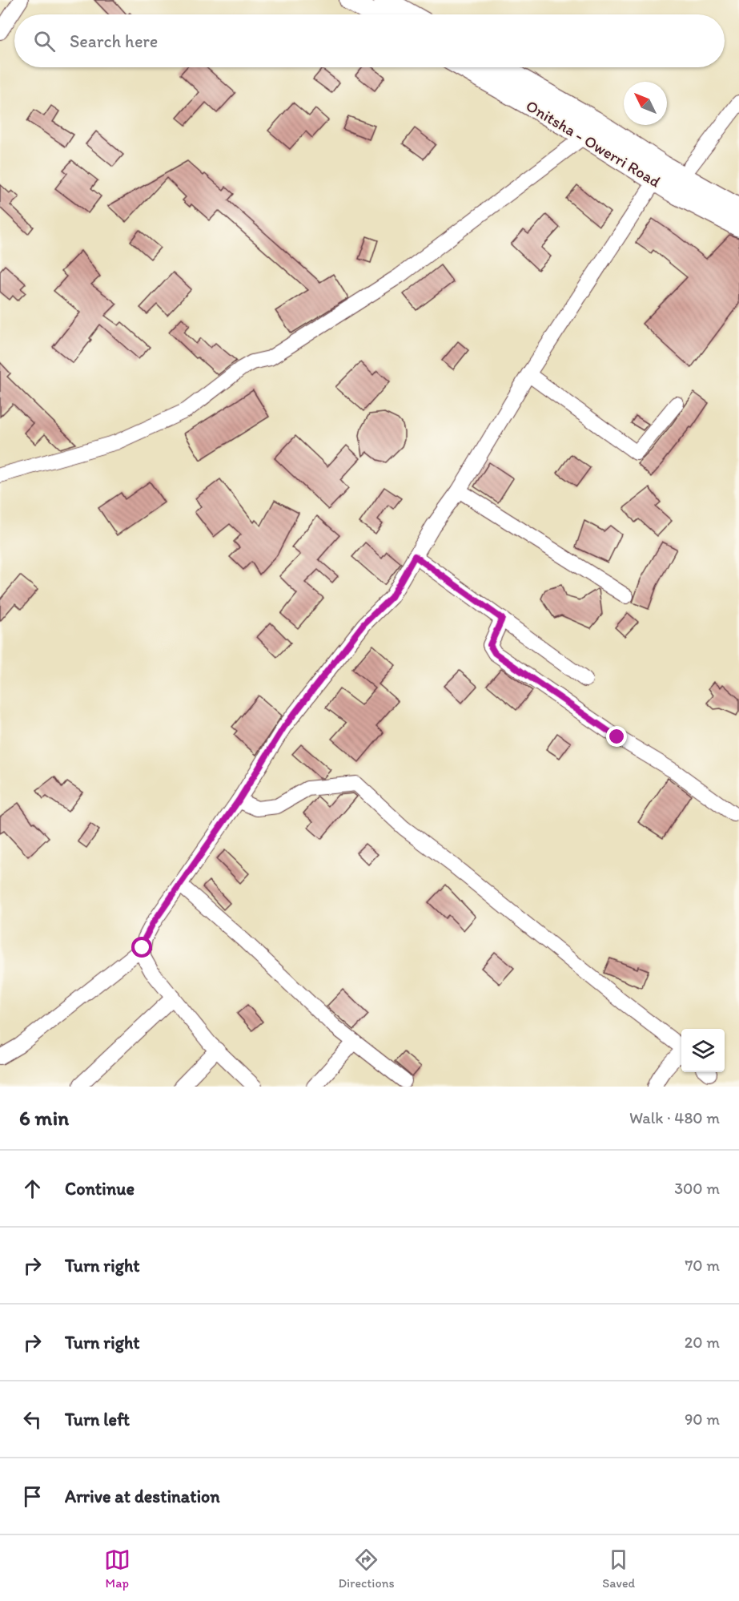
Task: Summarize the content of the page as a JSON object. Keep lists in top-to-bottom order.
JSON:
{
  "streets": {
    "highway": ["Onitsha - Owerri Road"]
  },
  "north": "top left",
  "page": {
    "search": "Search here",
    "heading": ["6 min", "Walk · 480 m"],
    "list": [
      ["Continue", "300 m"],
      ["Turn right", "70 m"],
      ["Turn right", "20 m"],
      ["Turn left", "90 m"],
      "Arrive at destination"
    ],
    "nav": ["Map", "Directions", "Saved"]
  }
}
